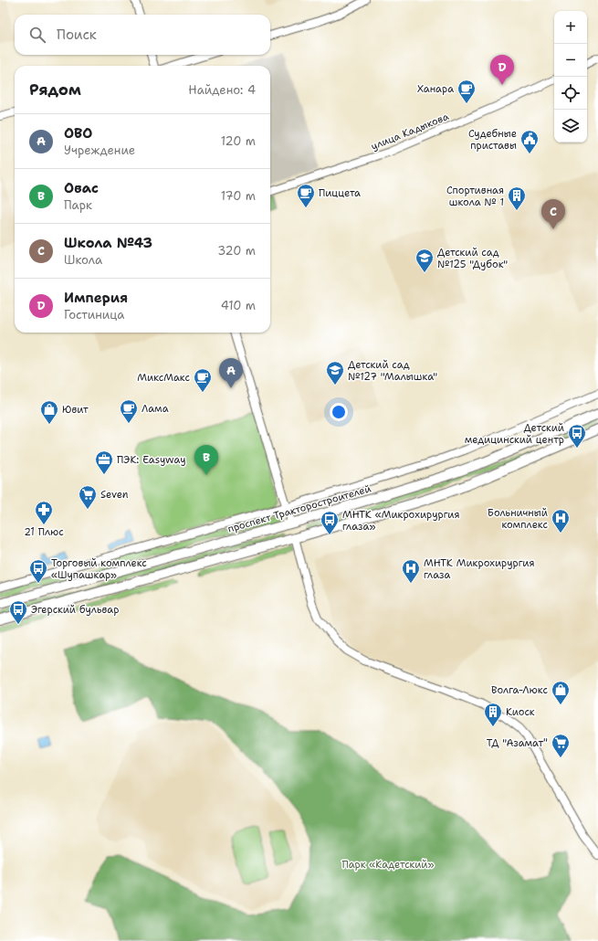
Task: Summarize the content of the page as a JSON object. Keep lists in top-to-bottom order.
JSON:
{
  "streets": {
    "main road": ["проспект Тракторостроителей"],
    "street": ["улица Кадыкова"]
  },
  "parks": ["Парк «Кадетский»"],
  "places": {
    "cafe": [
      "Ханара",
      "Пиццета",
      "МиксМакс",
      "Лама"
    ],
    "public building": ["Судебные приставы"],
    "building": ["Спортивная школа № 1", "Киоск"],
    "school or university": ["Детский сад №125 \"Дубок\"", "Детский сад №127 \"Малышка\""],
    "shop": ["Ювит", "Волга-Люкс"],
    "bus stop": [
      "Детский медицинский центр",
      "МНТК «Микрохирургия глаза»",
      "Торговый комплекс «Шупашкар»",
      "Эгерский бульвар"
    ],
    "office": ["ПЭК: Easyway"],
    "supermarket": ["Seven", "ТД \"Азамат\""],
    "pharmacy": ["21 Плюс"],
    "hospital": ["Больничный комплекс", "МНТК Микрохирургия глаза"]
  },
  "page": {
    "map_buttons": ["+", "−"],
    "search": "Поиск",
    "pins": [
      "D",
      "C",
      "A",
      "B"
    ],
    "heading": ["Рядом", "Найдено: 4"],
    "list": [
      {
        "mark": "A",
        "name": "ОВО",
        "note": "Учреждение",
        "value": "120 m"
      },
      {
        "mark": "B",
        "name": "Овас",
        "note": "Парк",
        "value": "170 m"
      },
      {
        "mark": "C",
        "name": "Школа №43",
        "note": "Школа",
        "value": "320 m"
      },
      {
        "mark": "D",
        "name": "Империя",
        "note": "Гостиница",
        "value": "410 m"
      }
    ]
  }
}
